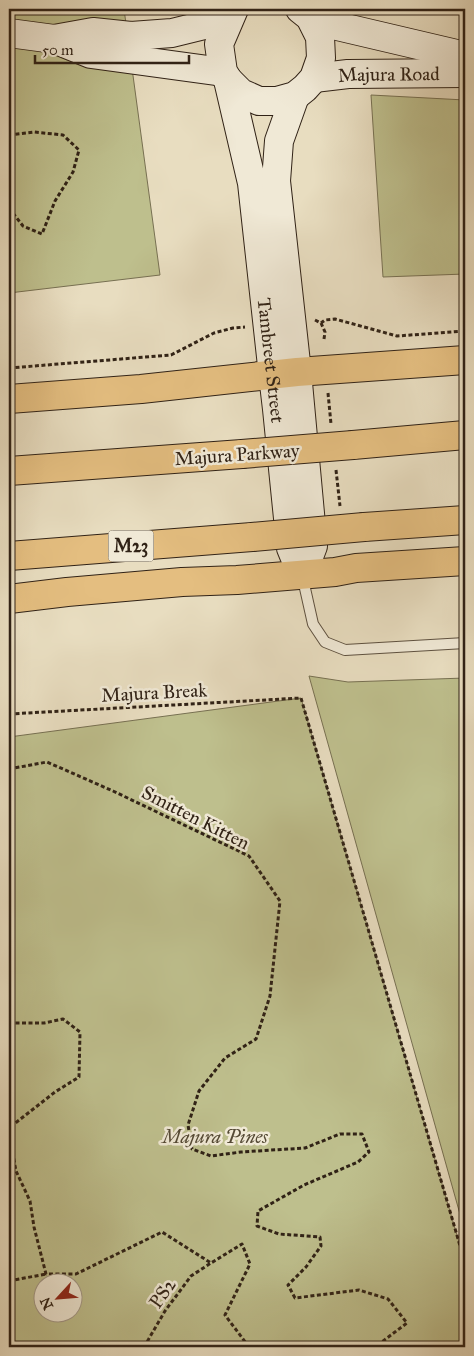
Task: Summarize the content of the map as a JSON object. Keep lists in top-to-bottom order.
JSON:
{
  "streets": {
    "highway": ["Majura Parkway", "M23"],
    "main road": ["Majura Road", "Tambreet Street"],
    "path": ["Majura Break", "Smitten Kitten", "PS2"]
  },
  "crossings": [
    ["Majura Road", "Tambreet Street"]
  ],
  "parks": ["Majura Pines"],
  "scale_bar": "50 m",
  "north": "bottom left"
}
